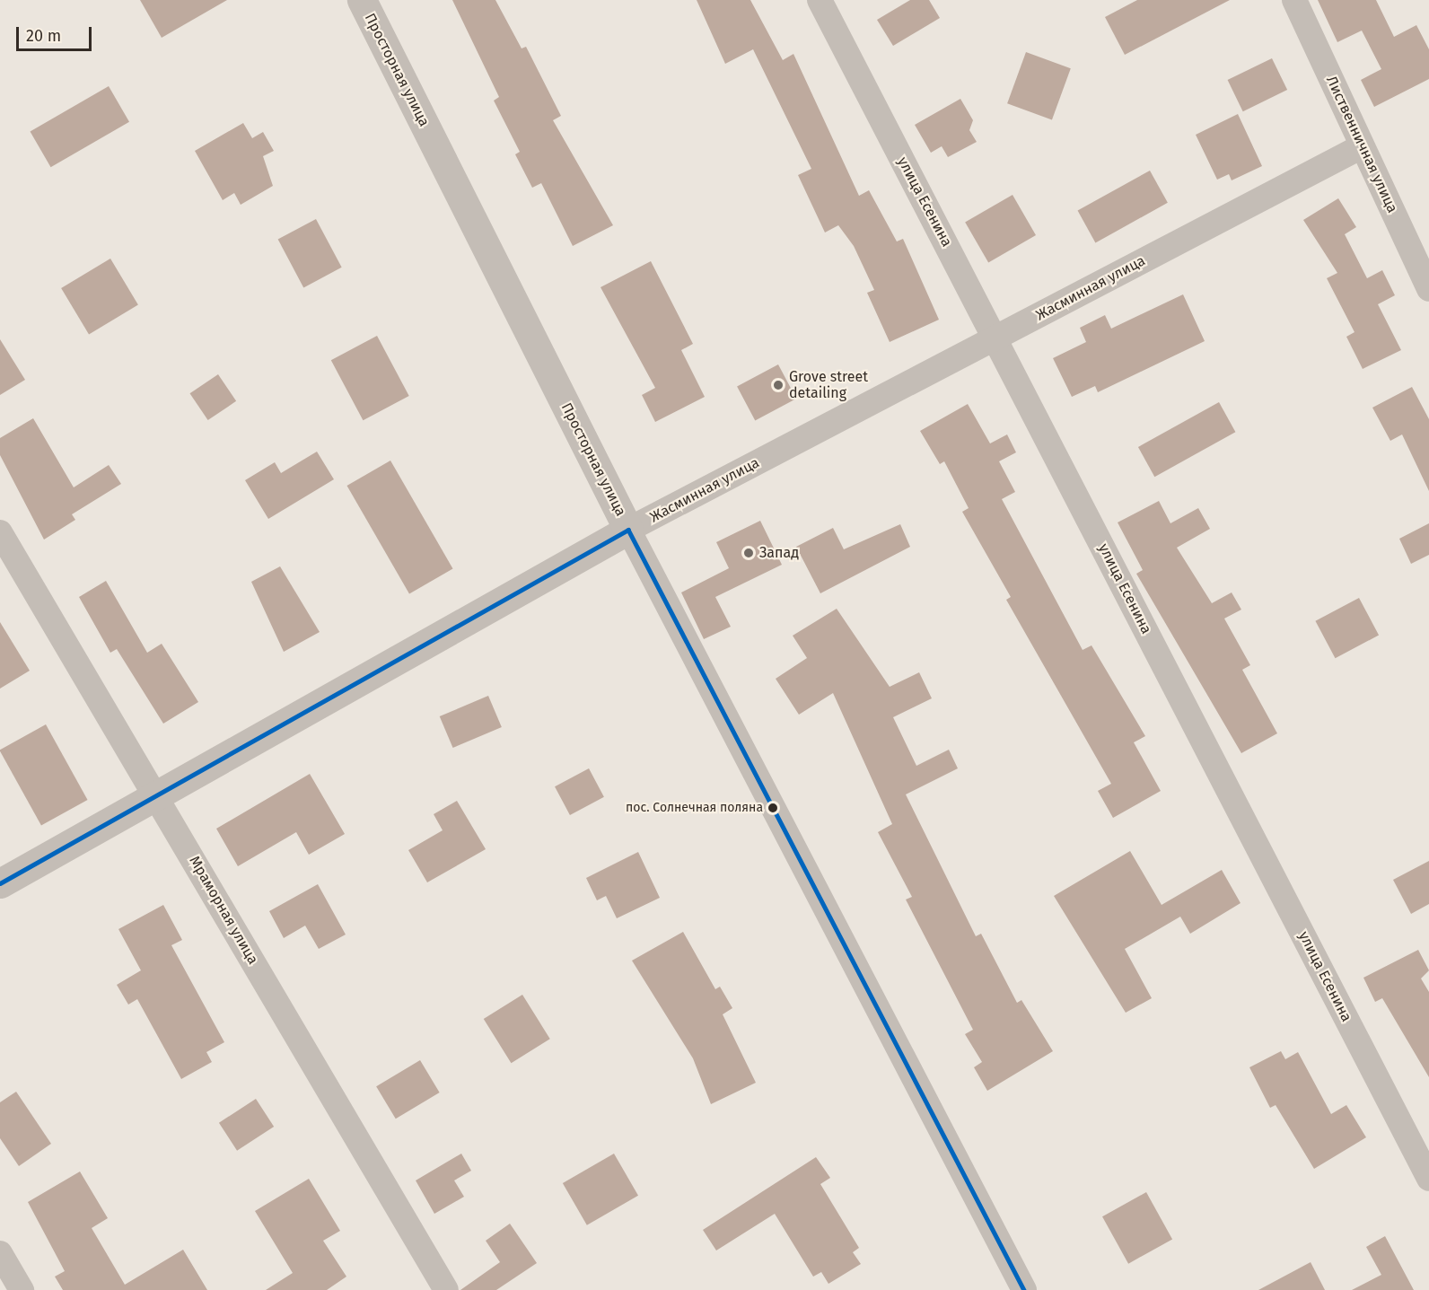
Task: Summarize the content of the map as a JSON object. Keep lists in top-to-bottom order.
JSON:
{
  "streets": {
    "street": [
      "Просторная улица",
      "Лиственничная улица",
      "улица Есенина",
      "Жасминная улица",
      "Мраморная улица"
    ]
  },
  "crossings": [
    ["Просторная улица", "Жасминная улица"],
    ["Лиственничная улица", "Жасминная улица"],
    ["улица Есенина", "Жасминная улица"],
    ["Жасминная улица", "Мраморная улица"]
  ],
  "places": ["Grove street detailing", "Запад", "пос. Солнечная поляна"],
  "scale_bar": "20 m"
}
